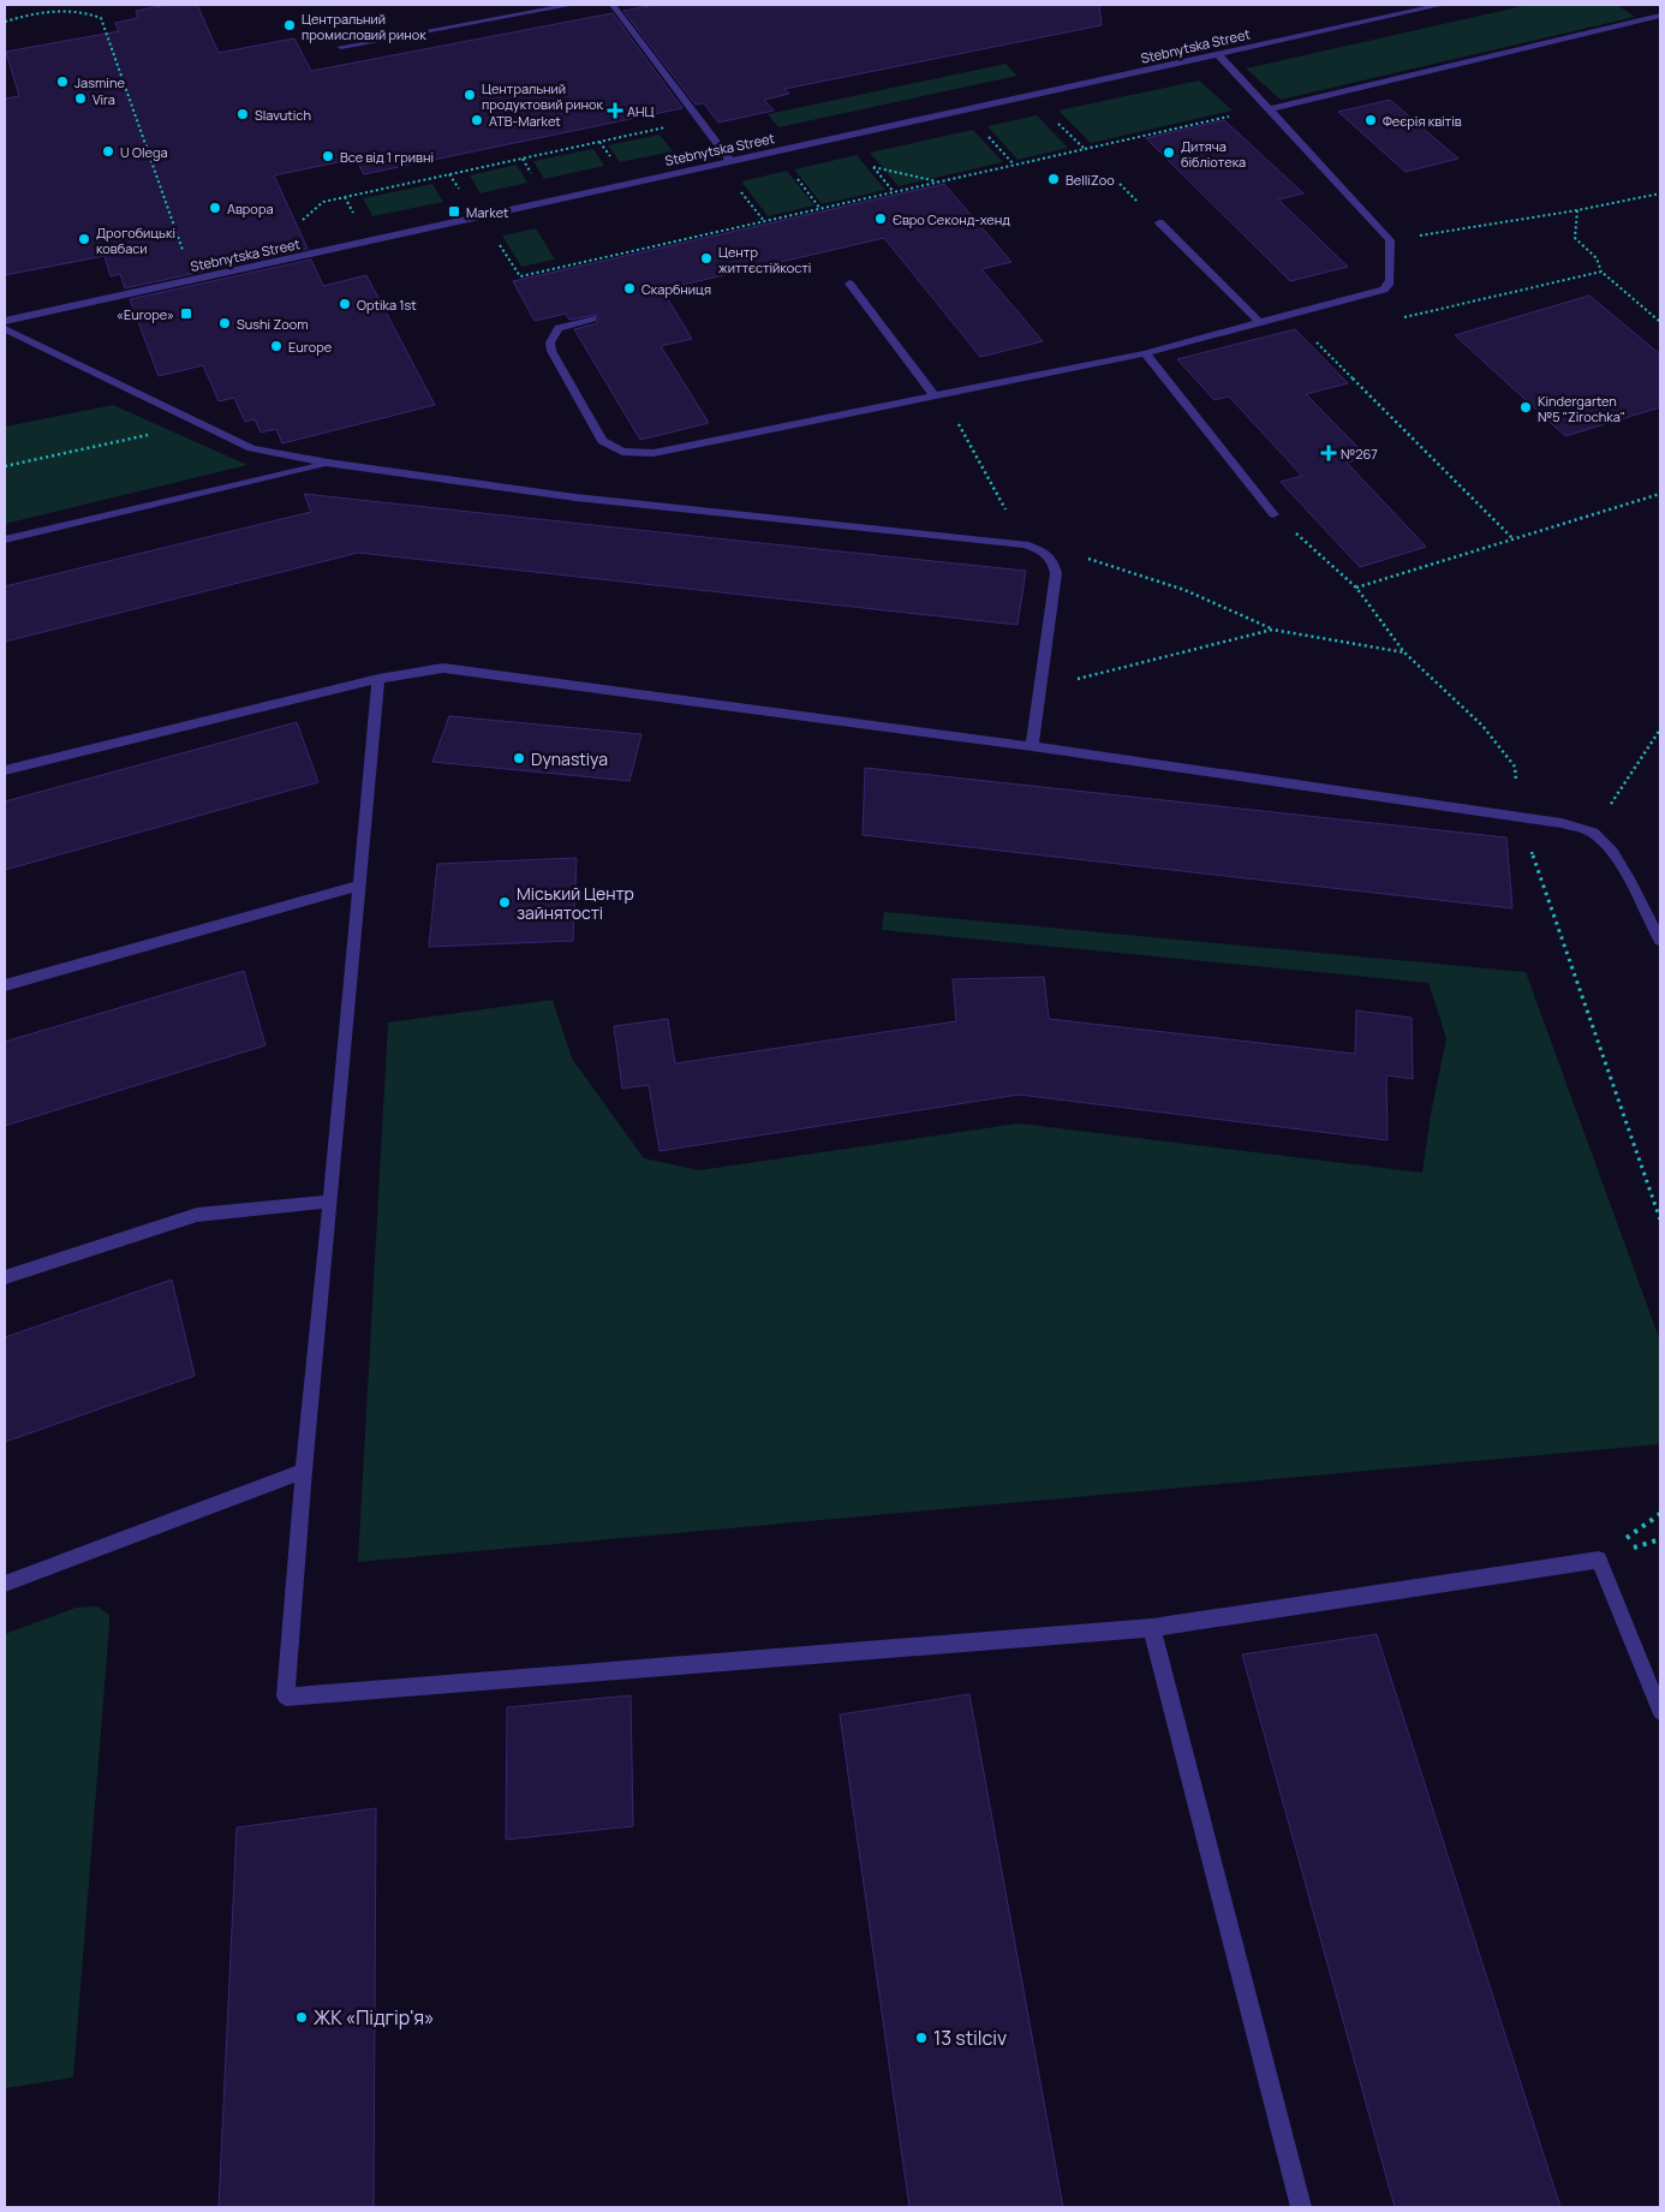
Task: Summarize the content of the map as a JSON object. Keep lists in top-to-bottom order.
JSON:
{
  "streets": {
    "street": ["Stebnytska Street"]
  },
  "places": {
    "other": [
      "Центральний промисловий ринок",
      "Jasmine",
      "Центральний продуктовий ринок",
      "Vira",
      "Slavutich",
      "ATB-Market",
      "Феєрія квітів",
      "U Olega",
      "Дитяча бібліотека",
      "Все від 1 гривні",
      "BelliZoo",
      "Аврора",
      "Євро Секонд-хенд",
      "Дрогобицькі ковбаси",
      "Центр життєстійкості",
      "Скарбниця",
      "Оptika 1st",
      "Sushi Zoom",
      "Europe",
      "Kindergarten №5 \"Zirochka\"",
      "Dynastiya",
      "Міський Центр зайнятості",
      "ЖК «Підгір'я»",
      "13 stilciv"
    ],
    "health": ["АНЦ", "№267"],
    "transit": ["Market", "«Europe»"]
  }
}
